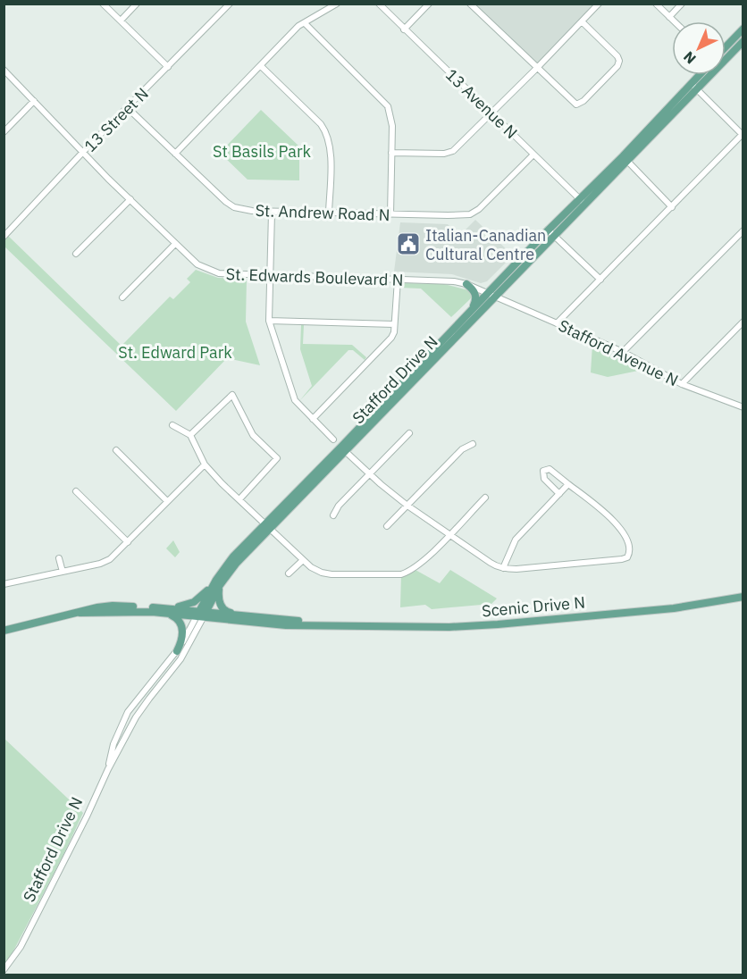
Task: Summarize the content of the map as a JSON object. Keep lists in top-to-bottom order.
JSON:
{
  "streets": {
    "main road": ["Stafford Drive N", "Scenic Drive N"],
    "street": [
      "13 Avenue N",
      "13 Street N",
      "St. Andrew Road N",
      "St. Edwards Boulevard N",
      "Stafford Avenue N"
    ]
  },
  "crossings": [
    ["13 Avenue N", "St. Andrew Road N"],
    ["13 Avenue N", "Stafford Drive N"],
    ["13 Street N", "St. Andrew Road N"],
    ["13 Street N", "St. Edwards Boulevard N"],
    ["St. Edwards Boulevard N", "Stafford Avenue N"],
    ["St. Edwards Boulevard N", "Stafford Drive N"],
    ["Stafford Avenue N", "Stafford Drive N"],
    ["Stafford Drive N", "Scenic Drive N"]
  ],
  "parks": ["St Basils Park", "St. Edward Park"],
  "places": {
    "public building": ["Italian-Canadian Cultural Centre"]
  },
  "north": "bottom left"
}
